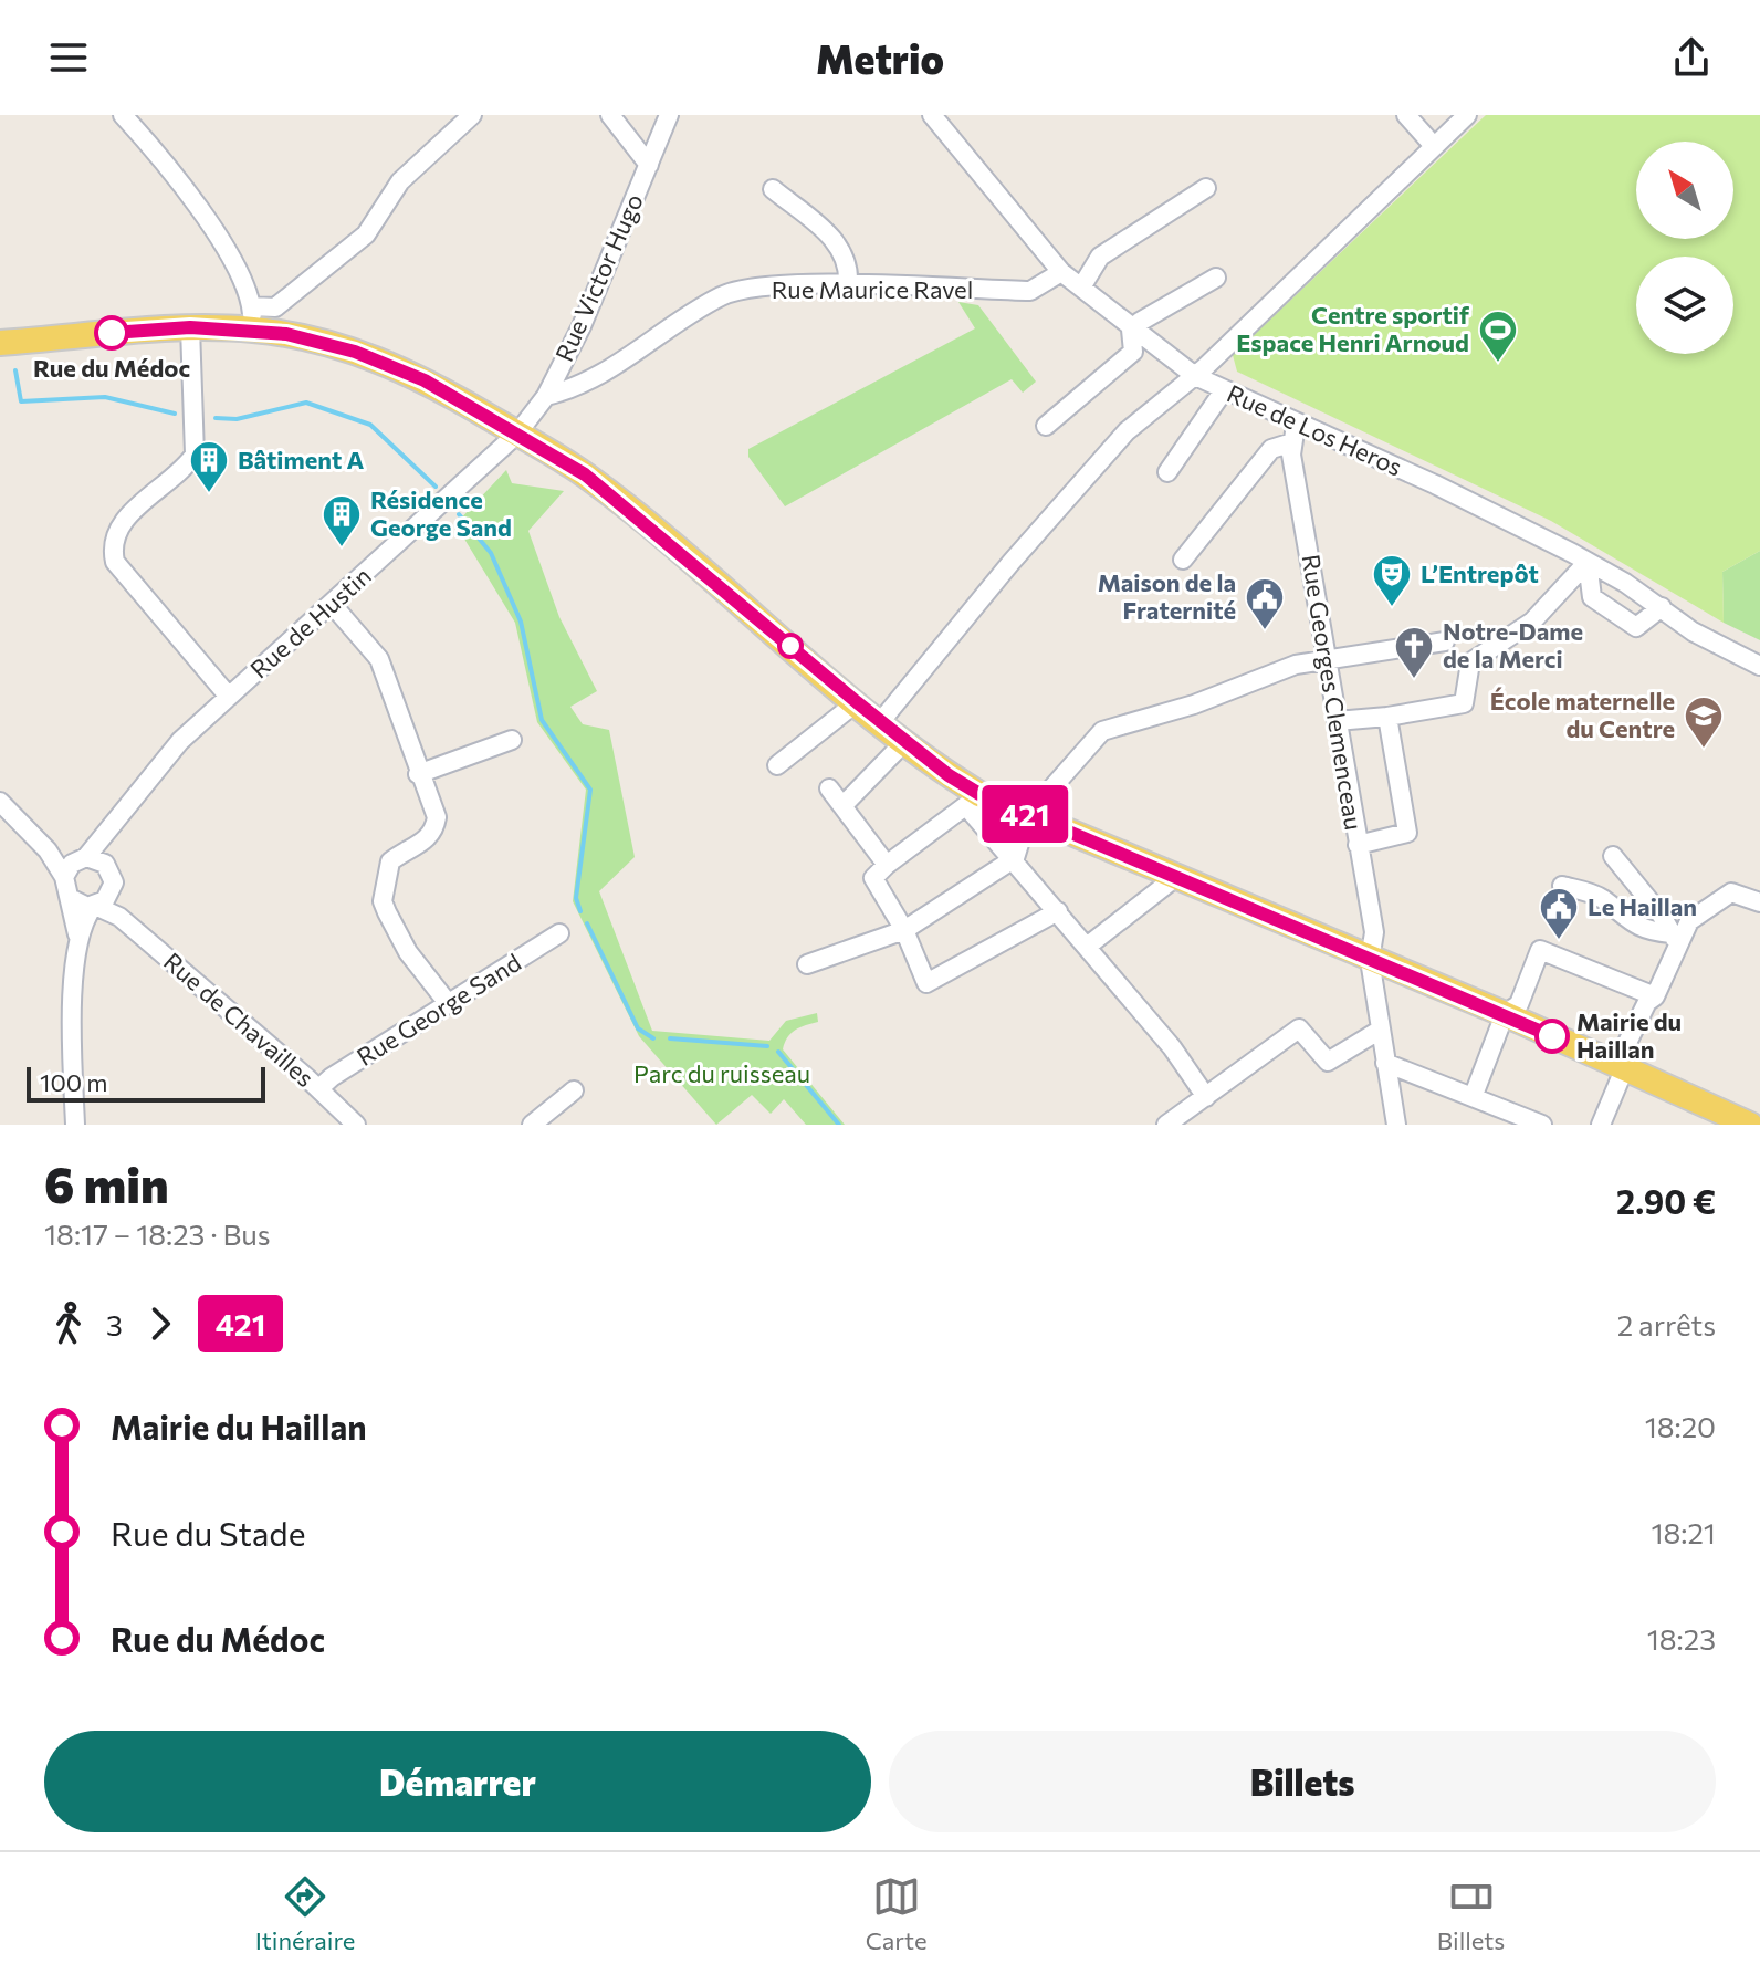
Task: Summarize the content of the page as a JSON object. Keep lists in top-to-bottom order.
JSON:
{
  "streets": {
    "street": [
      "Rue Victor Hugo",
      "Rue Maurice Ravel",
      "Rue de Los Heros",
      "Rue de Hustin",
      "Rue Georges Clemenceau",
      "Rue George Sand",
      "Rue de Chavailles"
    ]
  },
  "crossings": [
    ["Rue Victor Hugo", "Rue Maurice Ravel"],
    ["Rue Victor Hugo", "Rue de Hustin"],
    ["Rue Maurice Ravel", "Rue de Los Heros"],
    ["Rue de Los Heros", "Rue Georges Clemenceau"],
    ["Rue de Hustin", "Rue de Chavailles"],
    ["Rue George Sand", "Rue de Chavailles"]
  ],
  "parks": ["Parc du ruisseau"],
  "places": {
    "other": ["Rue du Médoc", "Mairie du Haillan"],
    "sports": ["Centre sportif Espace Henri Arnoud"],
    "building": ["Bâtiment A", "Résidence George Sand"],
    "theatre": ["L’Entrepôt"],
    "public building": ["Maison de la Fraternité", "Le Haillan"],
    "church": ["Notre-Dame de la Merci"],
    "school or university": ["École maternelle du Centre"]
  },
  "lines": ["bus line 421"],
  "scale_bar": "100 m",
  "north": "top left",
  "page": {
    "header": "Metrio",
    "on_map": "421",
    "scale": "100 m",
    "heading": ["6 min", "18:17 – 18:23 · Bus", "2.90 €"],
    "legs": ["3", "421", "2 arrêts"],
    "list": [
      {
        "name": "Mairie du Haillan",
        "value": "18:20"
      },
      {
        "name": "Rue du Stade",
        "value": "18:21"
      },
      {
        "name": "Rue du Médoc",
        "value": "18:23"
      }
    ],
    "buttons": ["Démarrer", "Billets"],
    "tabs": ["Itinéraire", "Carte", "Billets"]
  }
}
